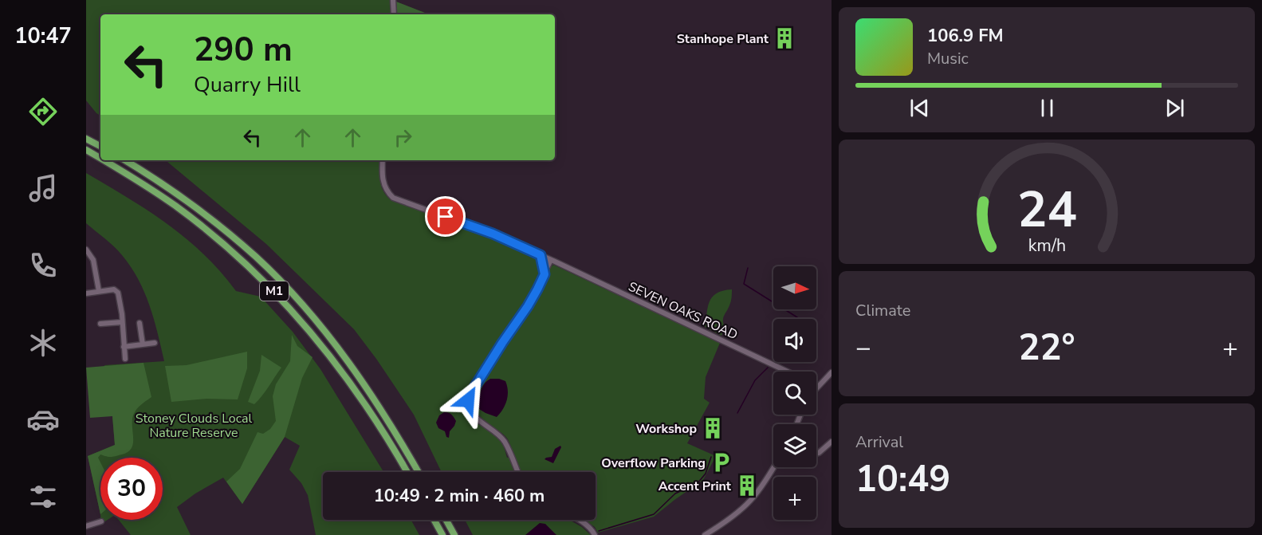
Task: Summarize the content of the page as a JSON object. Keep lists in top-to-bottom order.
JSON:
{
  "streets": {
    "highway": ["M1"],
    "street": ["SEVEN OAKS ROAD"]
  },
  "parks": ["Stoney Clouds Local Nature Reserve"],
  "places": {
    "building": ["Stanhope Plant", "Workshop", "Accent Print"],
    "parking": ["Overflow Parking"]
  },
  "north": "right",
  "page": {
    "tabs": "10:47",
    "turn": ["290 m", "Quarry Hill"],
    "song": ["106.9 FM", "Music"],
    "map_buttons": "+",
    "tile": [
      "Climate",
      ["Arrival", "10:49"]
    ],
    "heat": ["−", "22°", "+"],
    "limit": "30",
    "trip": "10:49 · 2 min · 460 m",
    "gauge": ["24", "km/h"]
  }
}
